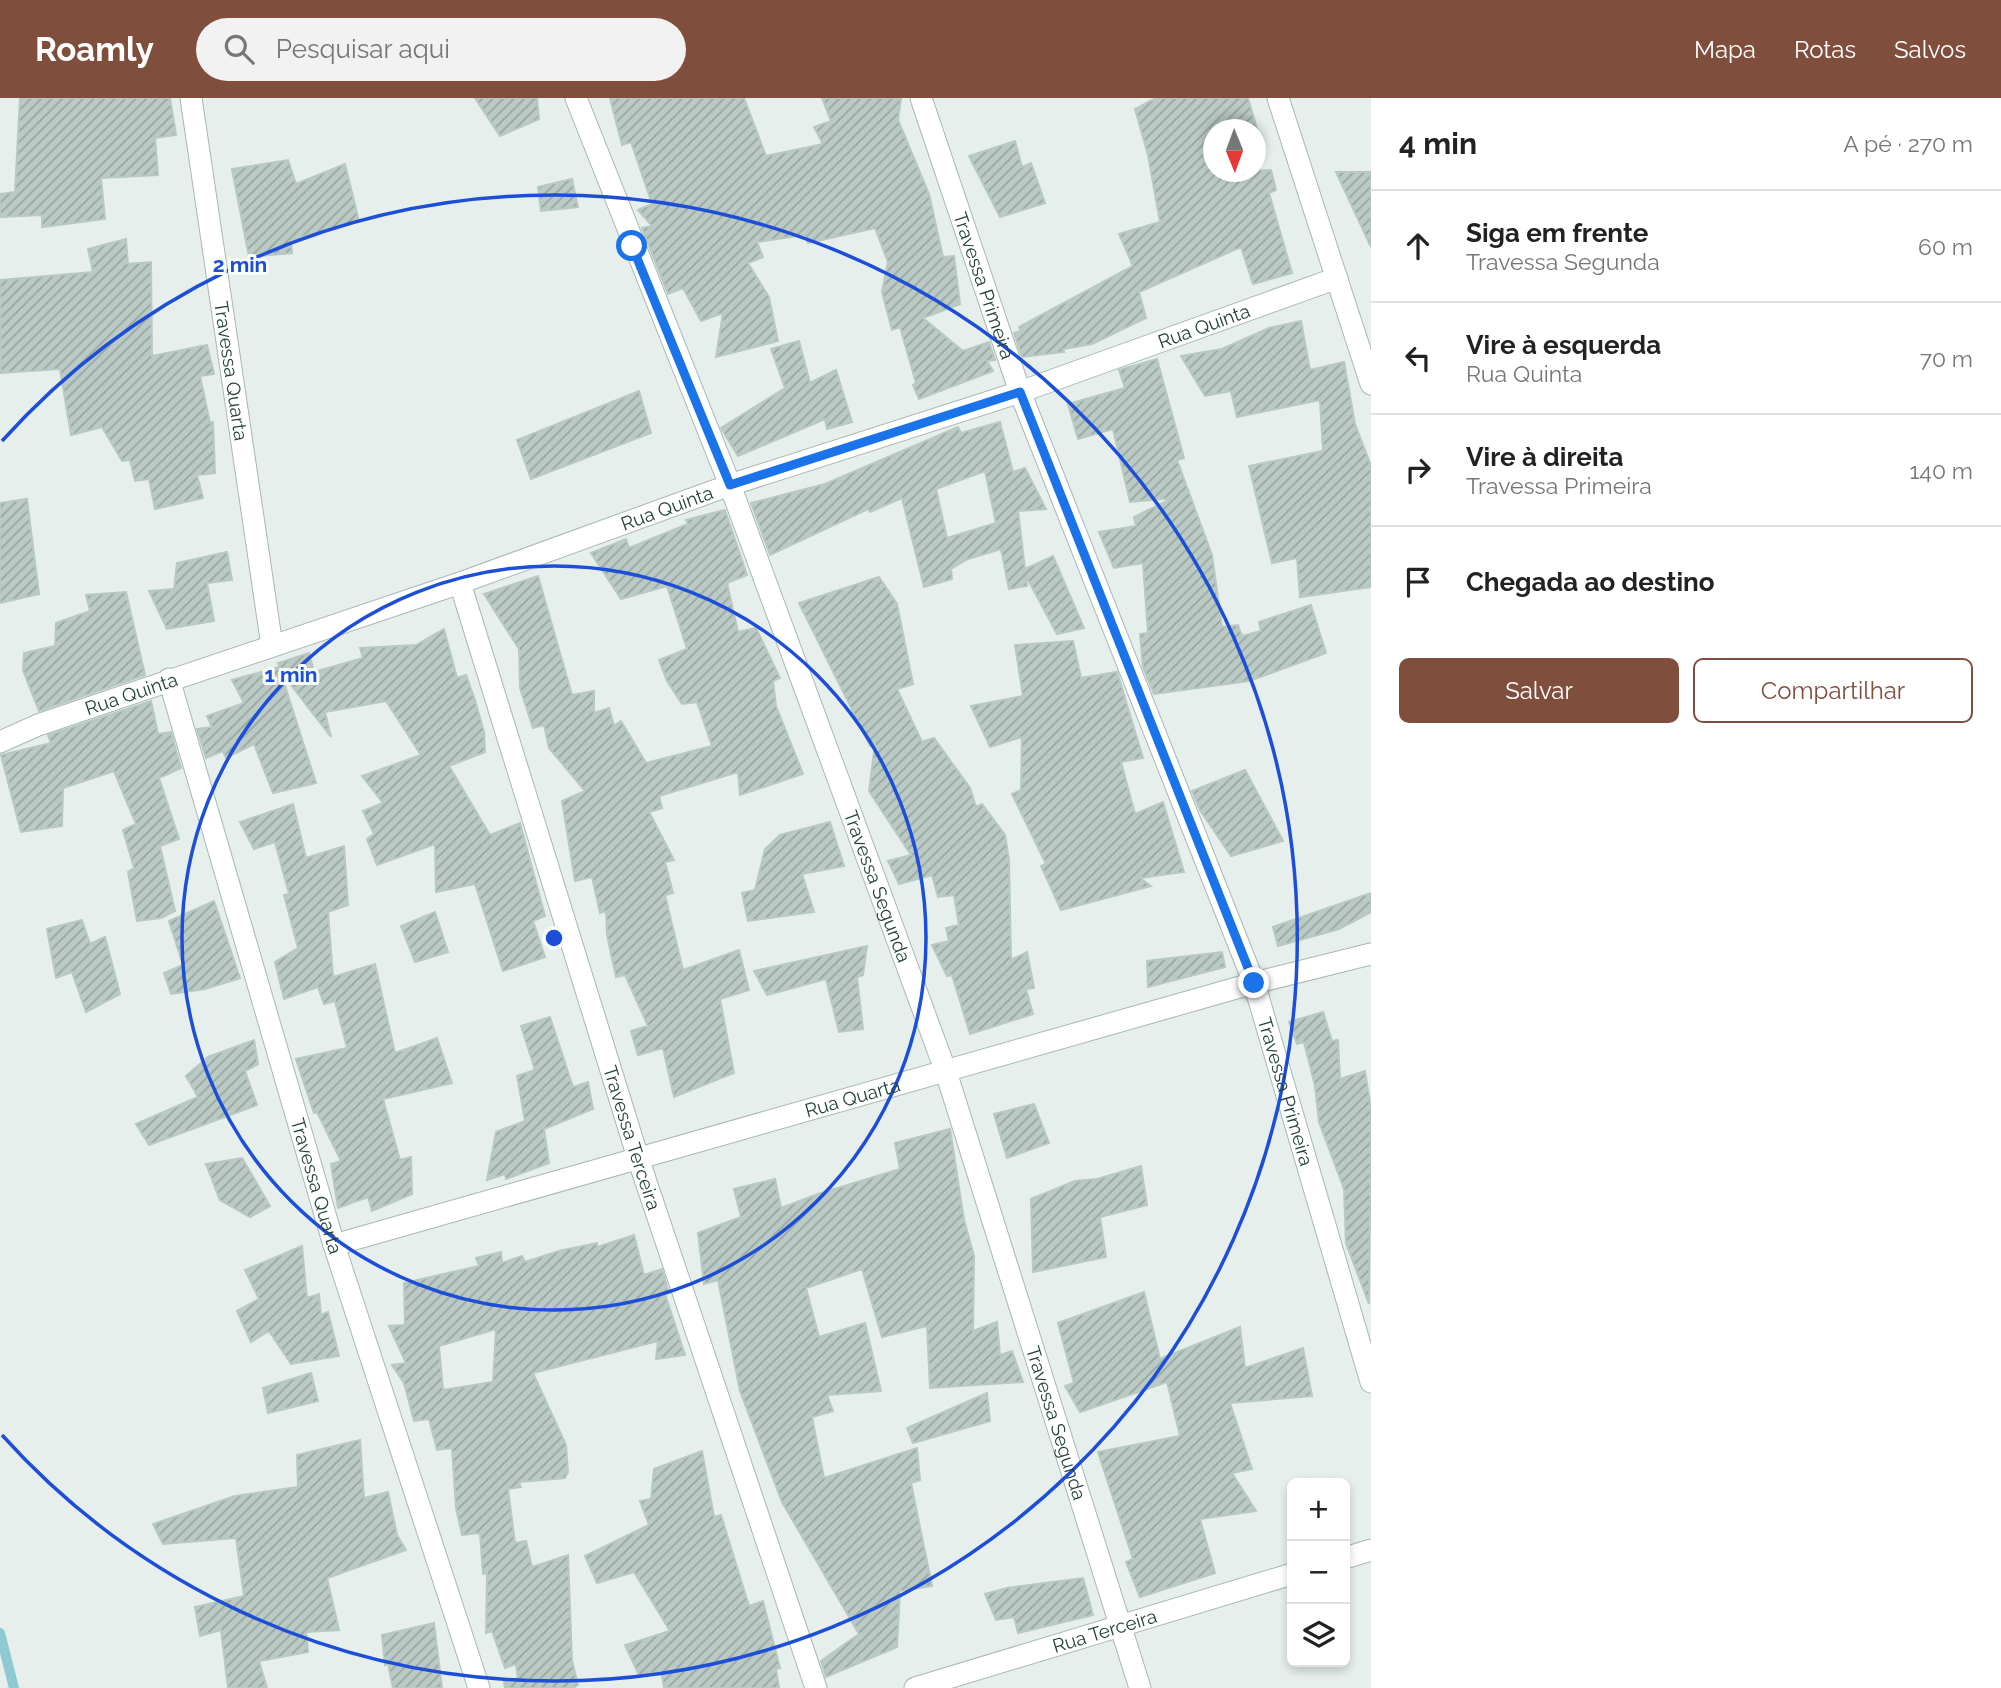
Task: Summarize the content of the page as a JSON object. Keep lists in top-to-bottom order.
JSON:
{
  "streets": {
    "street": [
      "Travessa Primeira",
      "Rua Quinta",
      "Travessa Quarta",
      "Travessa Segunda",
      "Rua Quarta",
      "Travessa Terceira",
      "Rua Terceira"
    ]
  },
  "crossings": [
    ["Travessa Primeira", "Rua Quinta"],
    ["Travessa Primeira", "Rua Quarta"],
    ["Rua Quinta", "Travessa Quarta"],
    ["Rua Quinta", "Travessa Segunda"],
    ["Rua Quinta", "Travessa Terceira"],
    ["Travessa Quarta", "Rua Quarta"],
    ["Travessa Segunda", "Rua Quarta"],
    ["Travessa Segunda", "Rua Terceira"],
    ["Rua Quarta", "Travessa Terceira"]
  ],
  "north": "bottom",
  "page": {
    "header": "Roamly",
    "search": "Pesquisar aqui",
    "nav": ["Mapa", "Rotas", "Salvos"],
    "heading": ["4 min", "A pé · 270 m"],
    "list": [
      ["Siga em frente", "Travessa Segunda", "60 m"],
      ["Vire à esquerda", "Rua Quinta", "70 m"],
      ["Vire à direita", "Travessa Primeira", "140 m"],
      "Chegada ao destino"
    ],
    "buttons": ["Salvar", "Compartilhar"],
    "map_buttons": ["+", "−"]
  },
  "rings": ["2 min", "1 min"]
}
